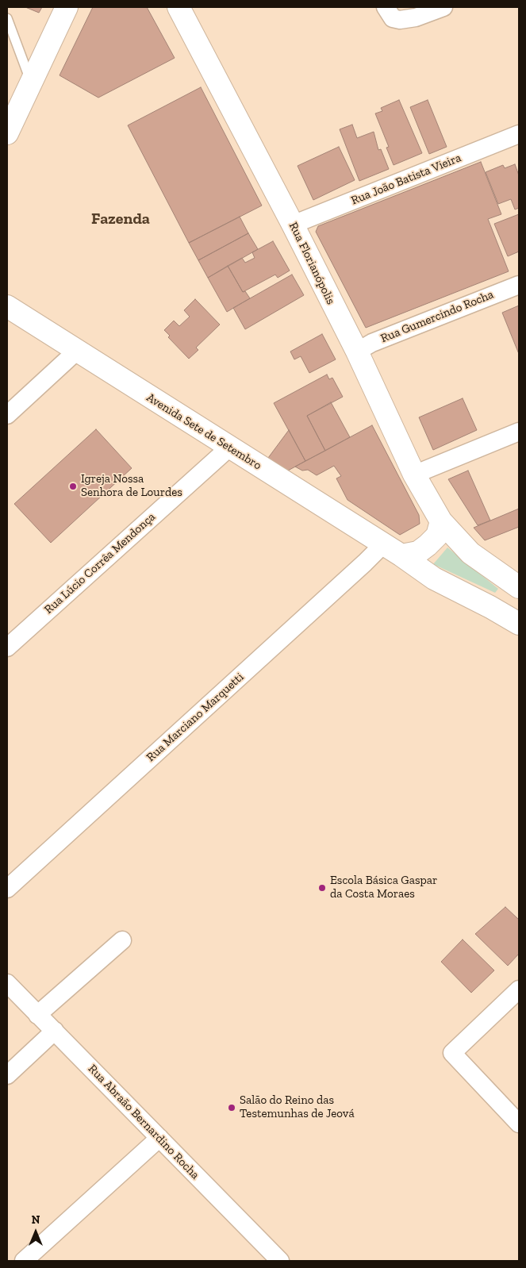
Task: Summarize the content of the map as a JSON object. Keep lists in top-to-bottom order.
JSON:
{
  "streets": {
    "main road": ["Rua Florianópolis", "Avenida Sete de Setembro"],
    "street": [
      "Rua João Batista Vieira",
      "Rua Gumercindo Rocha",
      "Rua Lúcio Corrêa Mendonça",
      "Rua Marciano Marquetti",
      "Rua Abraão Bernardino Rocha"
    ]
  },
  "crossings": [
    ["Rua João Batista Vieira", "Rua Florianópolis"],
    ["Rua Florianópolis", "Rua Gumercindo Rocha"],
    ["Avenida Sete de Setembro", "Rua Lúcio Corrêa Mendonça"],
    ["Avenida Sete de Setembro", "Rua Marciano Marquetti"]
  ],
  "districts": ["Fazenda"],
  "places": ["Igreja Nossa Senhora de Lourdes", "Escola Básica Gaspar da Costa Moraes", "Salão do Reino das Testemunhas de Jeová"],
  "north": "top"
}
